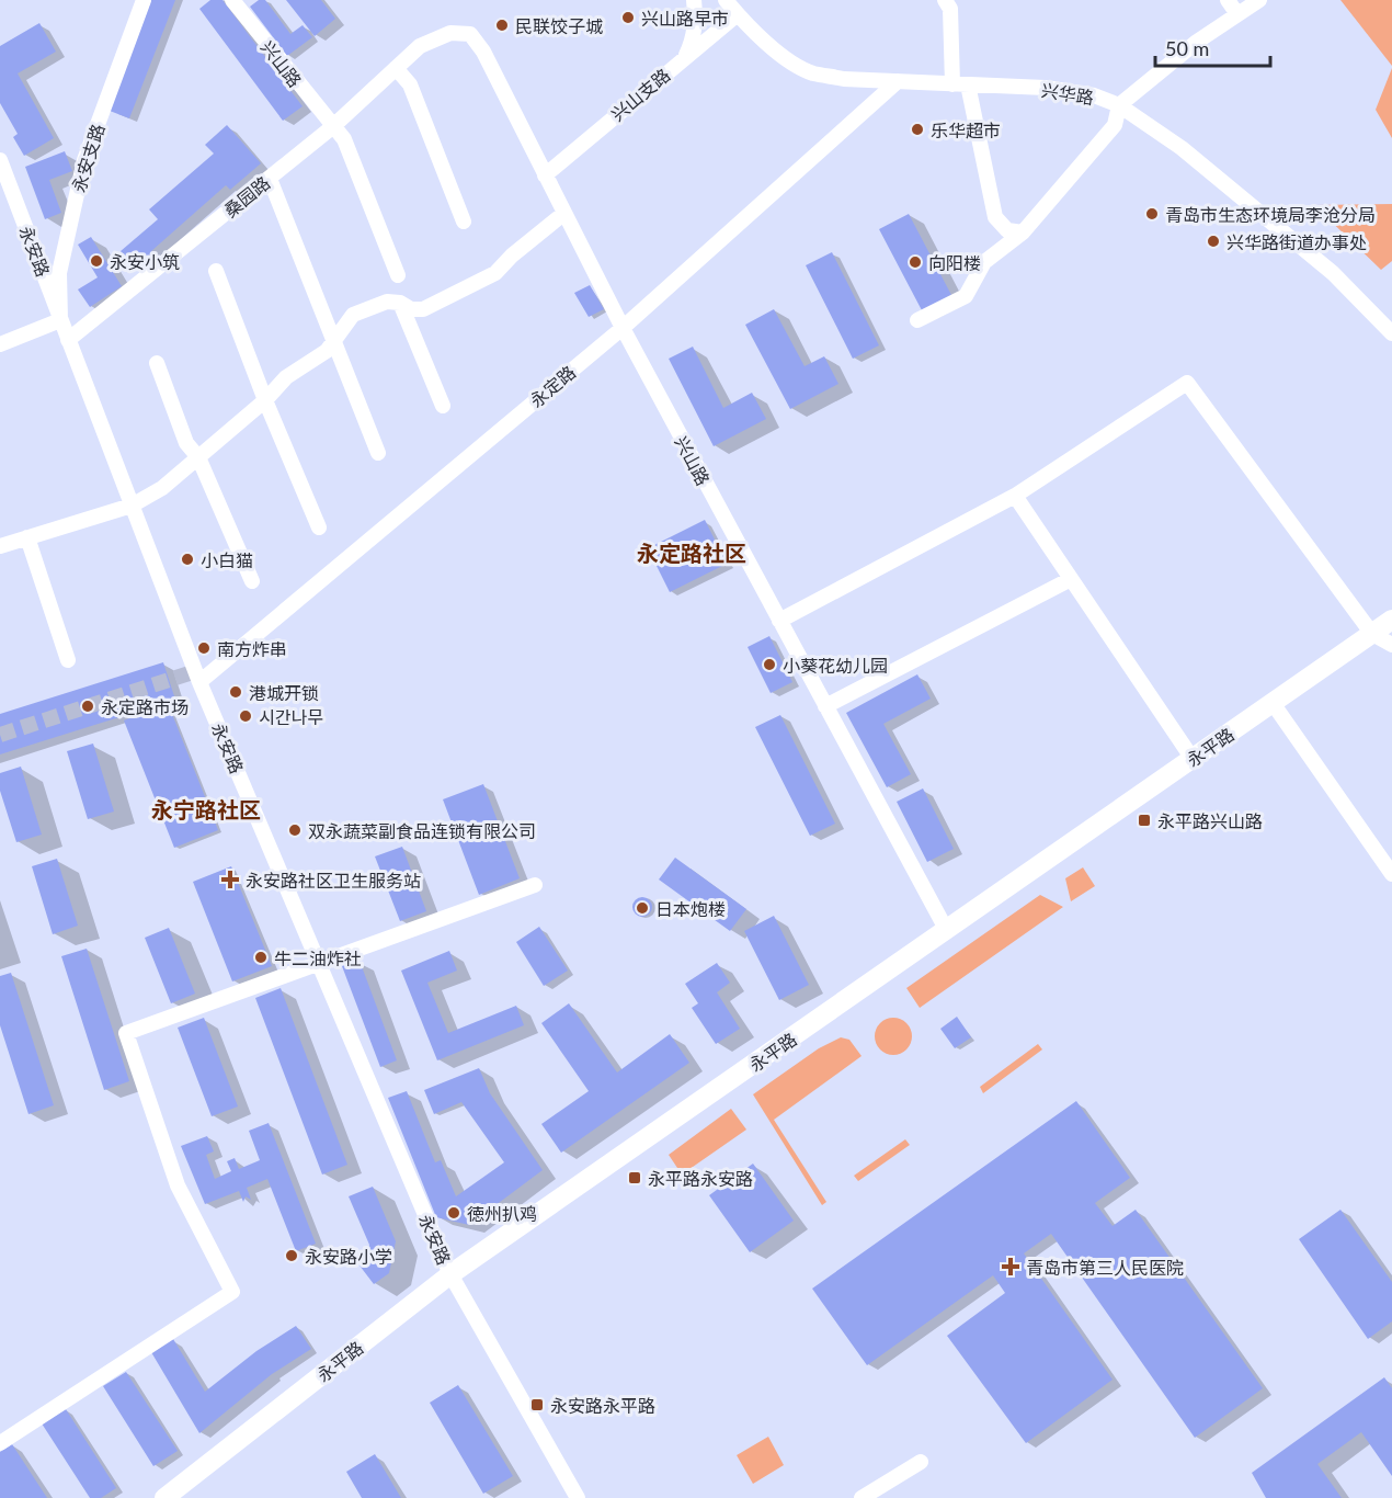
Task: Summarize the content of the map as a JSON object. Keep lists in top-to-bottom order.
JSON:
{
  "streets": {
    "main road": ["永平路"],
    "street": [
      "兴山路",
      "兴华路",
      "兴山支路",
      "永安支路",
      "桑园路",
      "永安路",
      "永定路"
    ]
  },
  "crossings": [
    ["兴山路", "兴山支路"],
    ["兴山路", "桑园路"],
    ["兴山路", "永定路"],
    ["兴山路", "永平路"],
    ["兴华路", "兴山支路"],
    ["兴华路", "永定路"],
    ["永安支路", "永安路"],
    ["桑园路", "永安路"],
    ["永安路", "永定路"],
    ["永安路", "永平路"]
  ],
  "districts": ["永定路社区", "永宁路社区"],
  "places": {
    "other": [
      "兴山路早市",
      "民联饺子城",
      "乐华超市",
      "青岛市生态环境局李沧分局",
      "兴华路街道办事处",
      "永安小筑",
      "向阳楼",
      "小白猫",
      "南方炸串",
      "小葵花幼儿园",
      "港城开锁",
      "永定路市场",
      "시간나무",
      "双永蔬菜副食品连锁有限公司",
      "日本炮楼",
      "牛二油炸社",
      "徳州扒鸡",
      "永安路小学"
    ],
    "transit": ["永平路兴山路", "永平路永安路", "永安路永平路"],
    "health": ["永安路社区卫生服务站", "青岛市第三人民医院"]
  },
  "scale_bar": "50 m"
}
